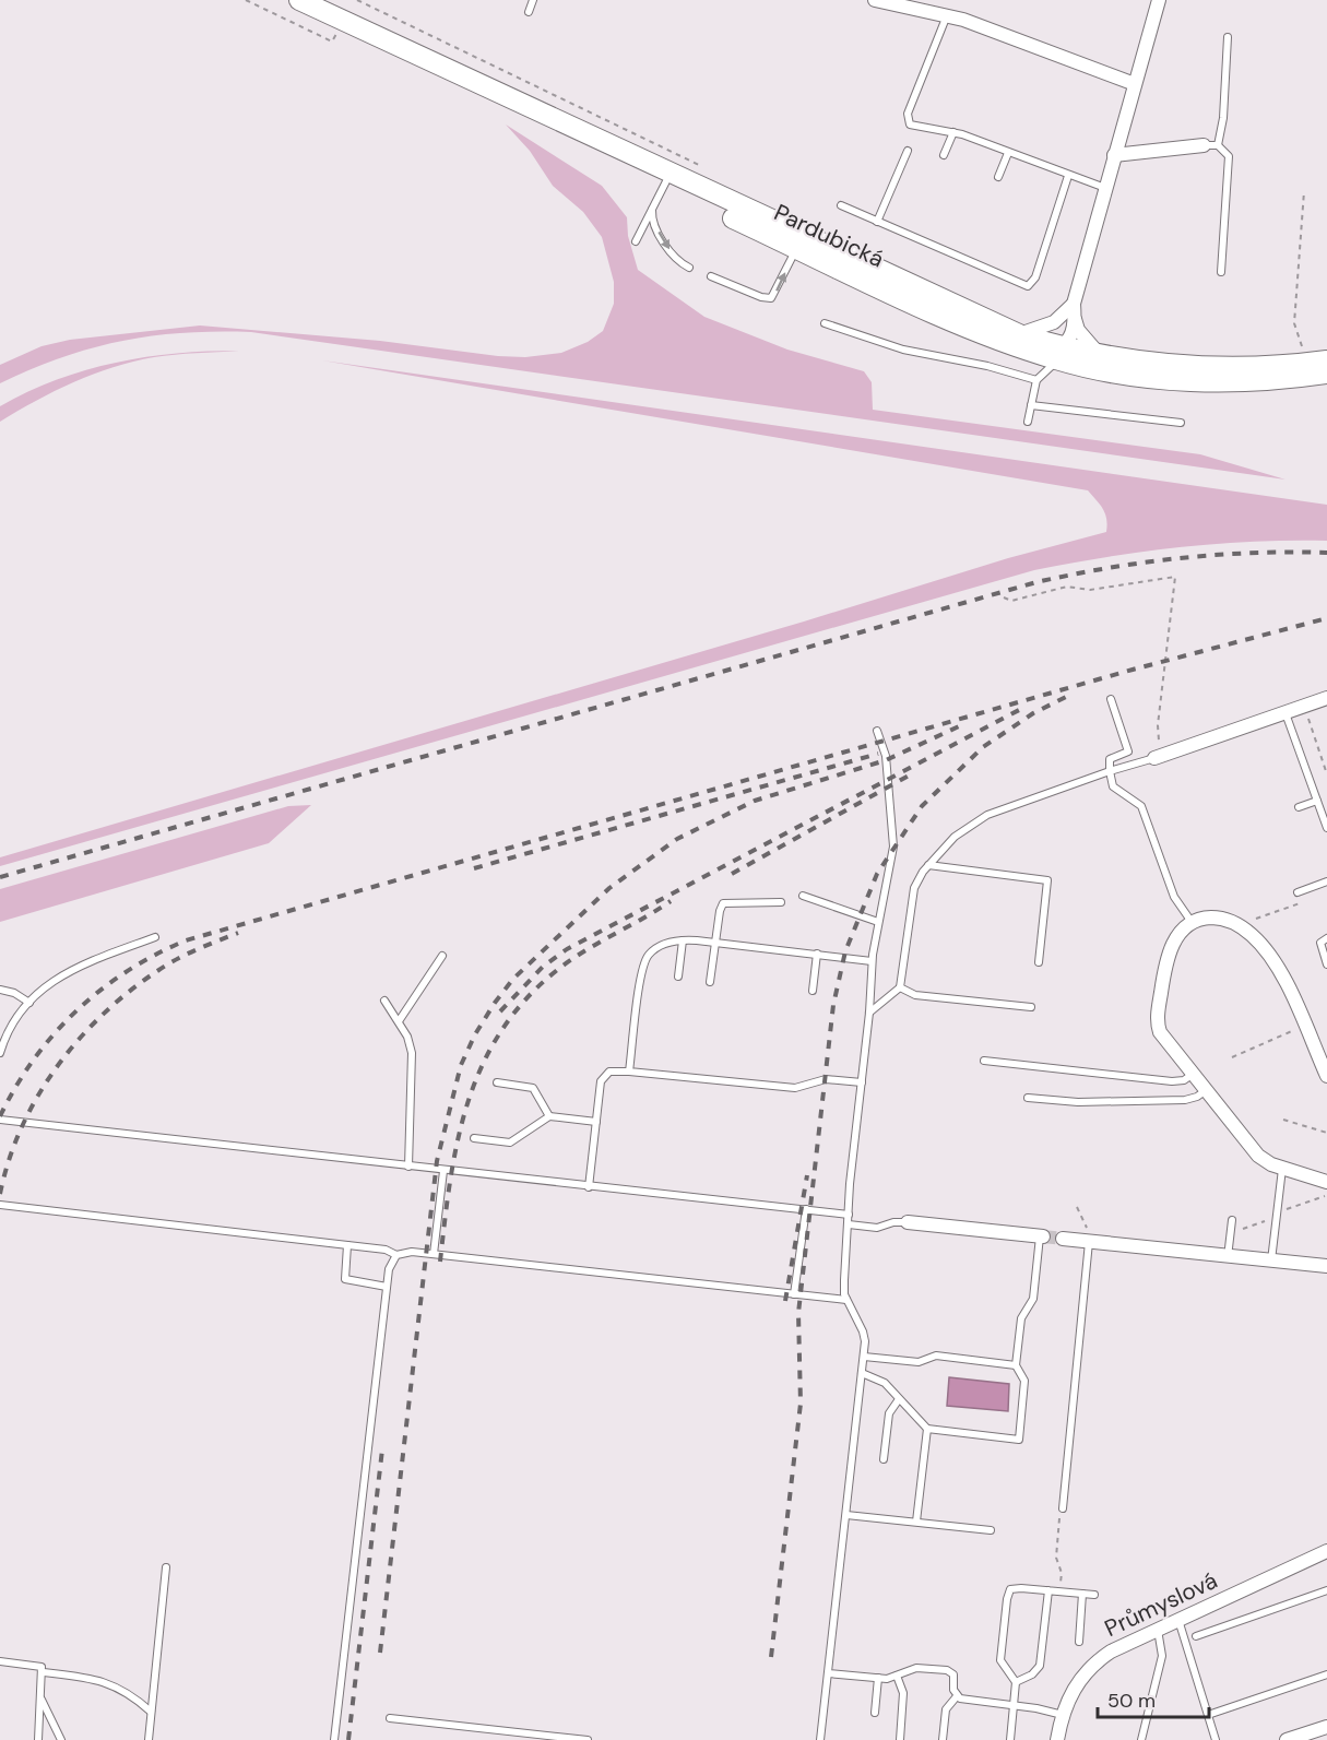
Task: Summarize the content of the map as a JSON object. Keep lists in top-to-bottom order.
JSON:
{
  "streets": {
    "main road": ["Pardubická"],
    "street": ["Průmyslová"]
  },
  "scale_bar": "50 m"
}
